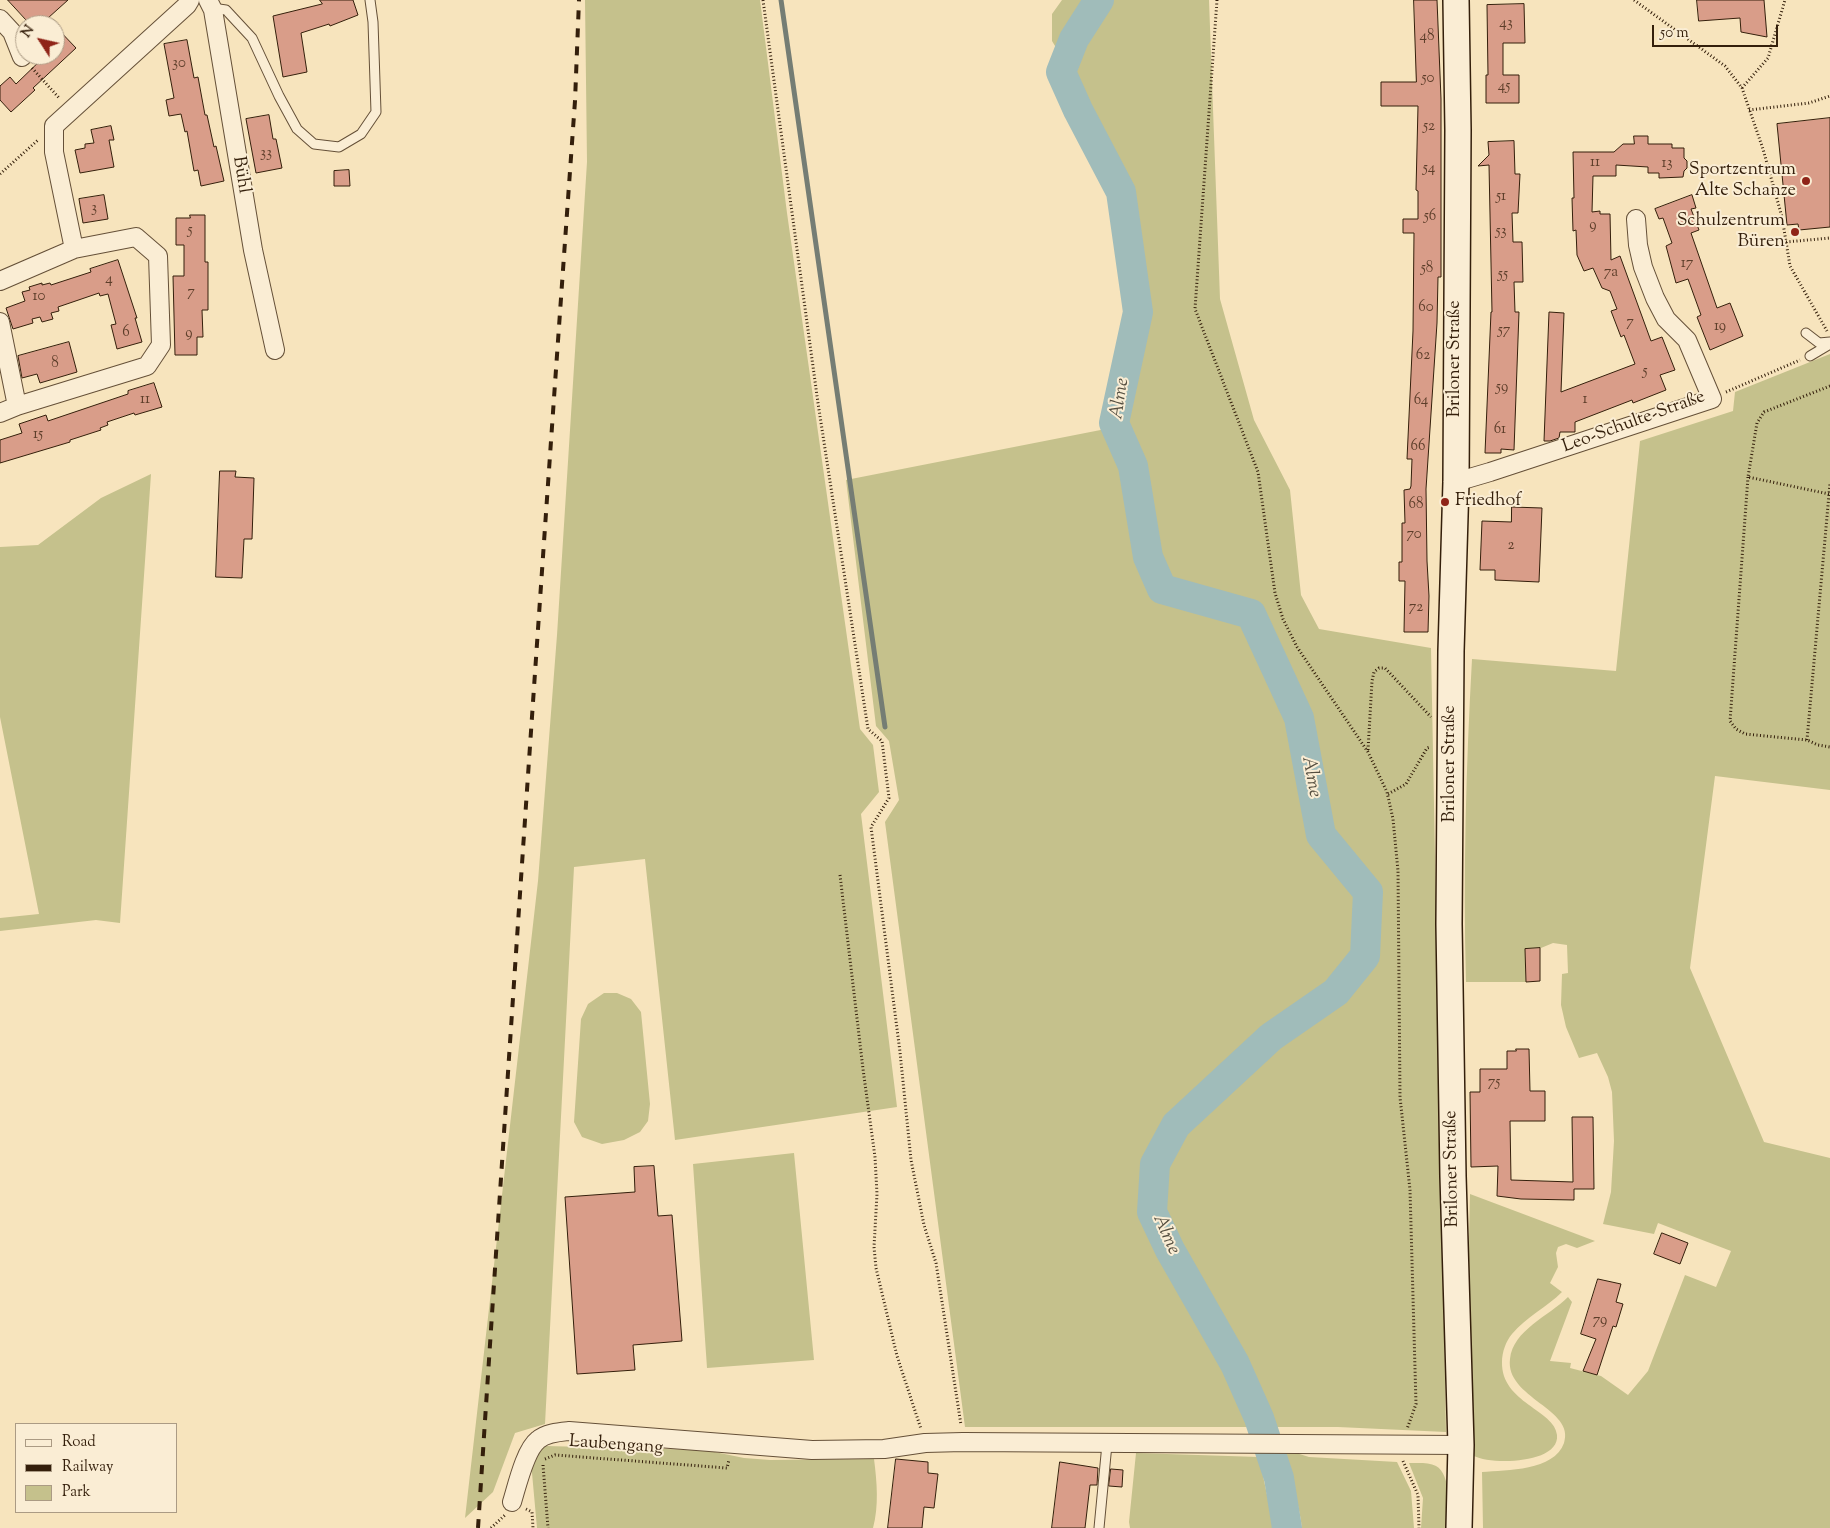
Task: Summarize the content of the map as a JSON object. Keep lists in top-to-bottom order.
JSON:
{
  "streets": {
    "main road": ["Briloner Straße"],
    "street": ["Bühl", "Leo-Schulte-Straße"],
    "path": ["Laubengang"]
  },
  "crossings": [
    ["Briloner Straße", "Leo-Schulte-Straße"]
  ],
  "water": ["Alme"],
  "places": ["Sportzentrum Alte Schanze", "Schulzentrum Büren", "Friedhof"],
  "house_numbers": [
    "43",
    "48",
    "30",
    "50",
    "45",
    "52",
    "33",
    "11",
    "13",
    "54",
    "51",
    "3",
    "56",
    "9",
    "5",
    "53",
    "17",
    "58",
    "7a",
    "55",
    "4",
    "7",
    "10",
    "60",
    "7",
    "19",
    "57",
    "6",
    "9",
    "62",
    "8",
    "5",
    "59",
    "11",
    "1",
    "64",
    "61",
    "15",
    "66",
    "68",
    "70",
    "2",
    "72",
    "75",
    "79"
  ],
  "legend": ["Road", "Railway", "Park"],
  "scale_bar": "50 m",
  "north": "top left"
}
